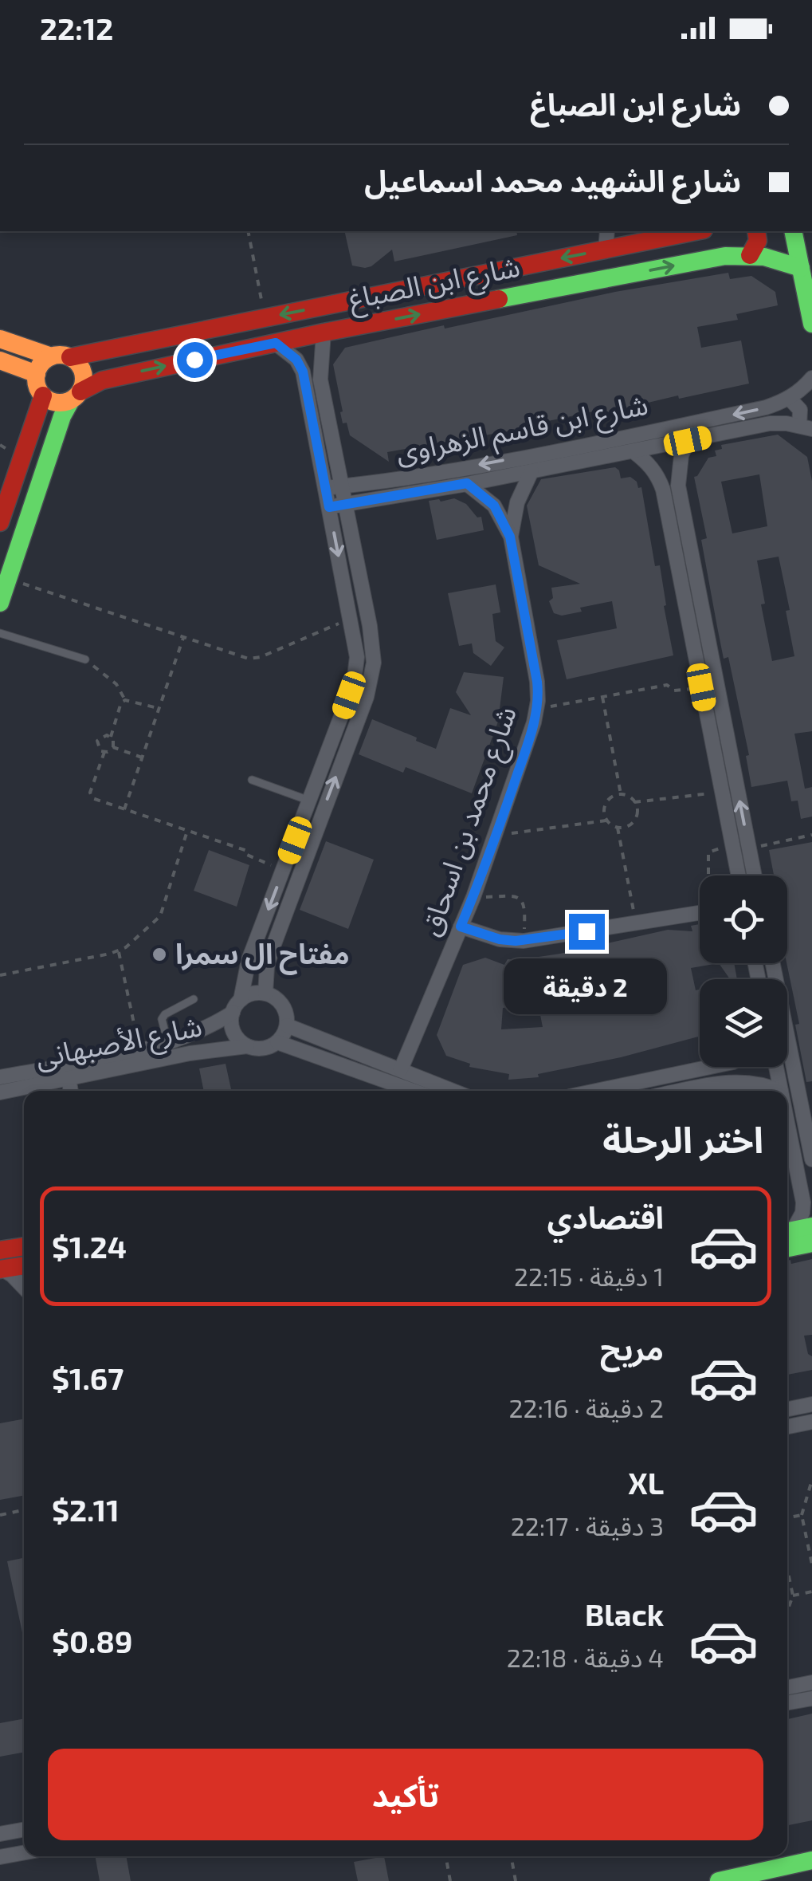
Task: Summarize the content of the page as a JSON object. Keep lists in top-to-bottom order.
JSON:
{
  "streets": {
    "street": [
      "شارع ابن الصباغ",
      "شارع ابن قاسم الزهراوى",
      "شارع محمد بن اسحاق",
      "شارع الأصبهانى"
    ]
  },
  "crossings": [
    ["شارع ابن قاسم الزهراوى", "شارع محمد بن اسحاق"]
  ],
  "places": ["مفتاح ال سمرا"],
  "page": {
    "status": "22:12",
    "banner": ["شارع ابن الصباغ", "شارع الشهيد محمد اسماعيل"],
    "bubble": "2 دقيقة",
    "heading": "اختر الرحلة",
    "list": [
      {
        "name": "اقتصادي",
        "note": "1 دقيقة · 22:15",
        "value": "$1.24"
      },
      {
        "name": "مريح",
        "note": "2 دقيقة · 22:16",
        "value": "$1.67"
      },
      {
        "name": "XL",
        "note": "3 دقيقة · 22:17",
        "value": "$2.11"
      },
      {
        "name": "Black",
        "note": "4 دقيقة · 22:18",
        "value": "$0.89"
      }
    ],
    "buttons": "تأكيد"
  }
}
